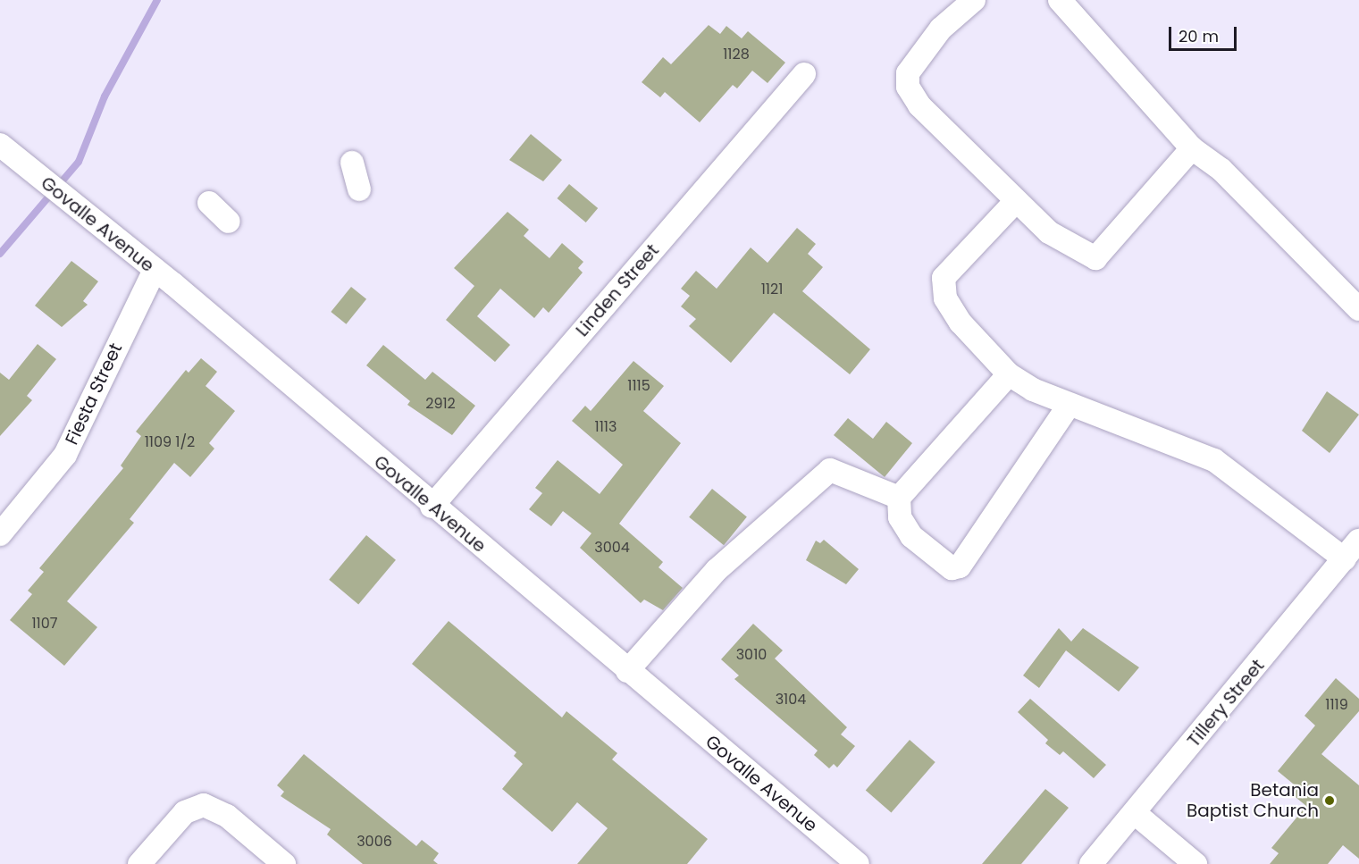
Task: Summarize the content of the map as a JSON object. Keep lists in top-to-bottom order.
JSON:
{
  "streets": {
    "street": [
      "Govalle Avenue",
      "Linden Street",
      "Fiesta Street",
      "Tillery Street"
    ]
  },
  "crossings": [
    ["Govalle Avenue", "Linden Street"],
    ["Govalle Avenue", "Fiesta Street"]
  ],
  "places": ["Betania Baptist Church"],
  "house_numbers": [
    "1128",
    "1121",
    "1115",
    "2912",
    "1113",
    "1109 1/2",
    "3004",
    "1107",
    "3010",
    "3104",
    "1119",
    "3006"
  ],
  "scale_bar": "20 m"
}
